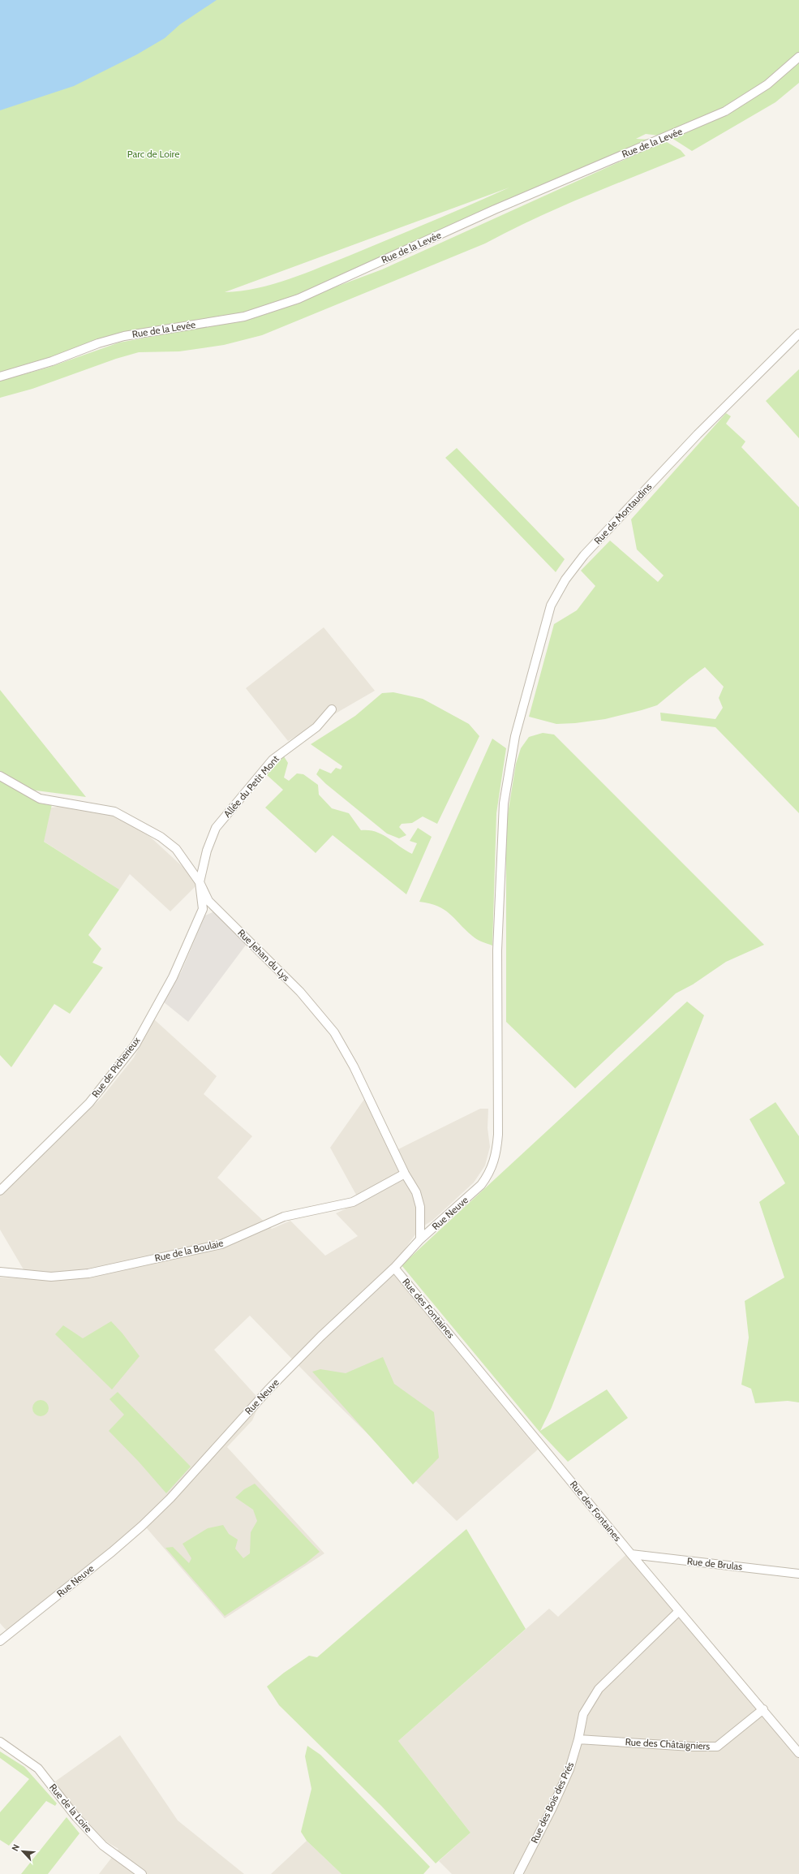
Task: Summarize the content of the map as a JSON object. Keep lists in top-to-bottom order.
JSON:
{
  "streets": {
    "street": [
      "Rue de la Levée",
      "Rue de Montaudins",
      "Allée du Petit Mont",
      "Rue Jehan du Lys",
      "Rue de Picherieux",
      "Rue Neuve",
      "Rue de la Boulaie",
      "Rue des Fontaines",
      "Rue de Brulas",
      "Rue des Châtaigniers",
      "Rue des Bois des Prés",
      "Rue de la Loire"
    ]
  },
  "crossings": [
    ["Rue de Montaudins", "Rue Neuve"],
    ["Allée du Petit Mont", "Rue Jehan du Lys"],
    ["Allée du Petit Mont", "Rue de Picherieux"],
    ["Rue Jehan du Lys", "Rue de Picherieux"],
    ["Rue Jehan du Lys", "Rue Neuve"],
    ["Rue Jehan du Lys", "Rue de la Boulaie"],
    ["Rue Neuve", "Rue des Fontaines"],
    ["Rue des Fontaines", "Rue de Brulas"],
    ["Rue des Fontaines", "Rue des Châtaigniers"],
    ["Rue des Fontaines", "Rue des Bois des Prés"],
    ["Rue des Châtaigniers", "Rue des Bois des Prés"]
  ],
  "parks": ["Parc de Loire"],
  "north": "top left"
}
